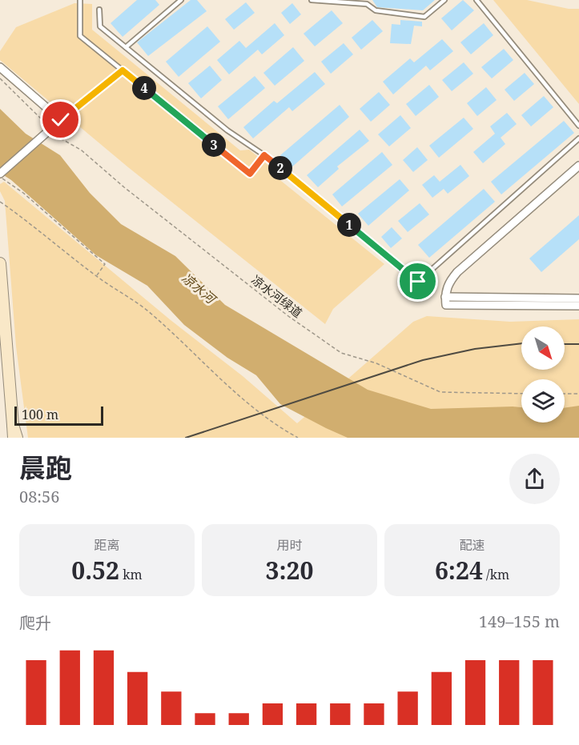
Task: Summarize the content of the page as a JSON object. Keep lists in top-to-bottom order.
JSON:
{
  "streets": {
    "path": ["凉水河绿道"]
  },
  "water": ["凉水河"],
  "scale_bar": "100 m",
  "north": "bottom right",
  "page": {
    "pins": [
      "4",
      "3",
      "2",
      "1"
    ],
    "scale": "100 m",
    "heading": ["晨跑", "08:56"],
    "stats": [
      ["距离", "0.52 km"],
      ["用时", "3:20"],
      ["配速", "6:24 /km"]
    ],
    "chart": ["爬升", "149–155 m"]
  }
}
